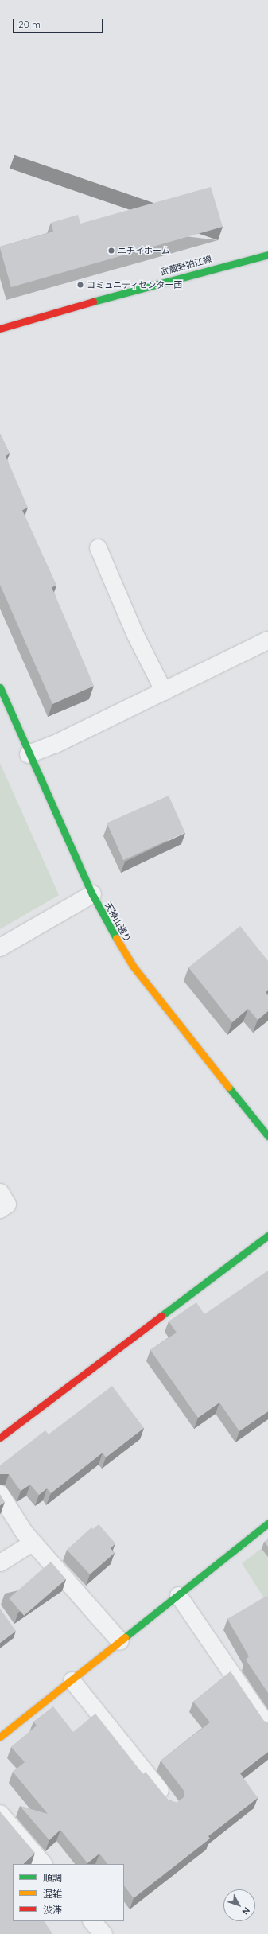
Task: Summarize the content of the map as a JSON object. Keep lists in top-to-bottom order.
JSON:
{
  "streets": {
    "street": ["武蔵野狛江線", "天神山通り"]
  },
  "places": ["ニチイホーム", "コミュニティセンター西"],
  "legend": ["順調", "混雑", "渋滞"],
  "scale_bar": "20 m",
  "north": "bottom right"
}
